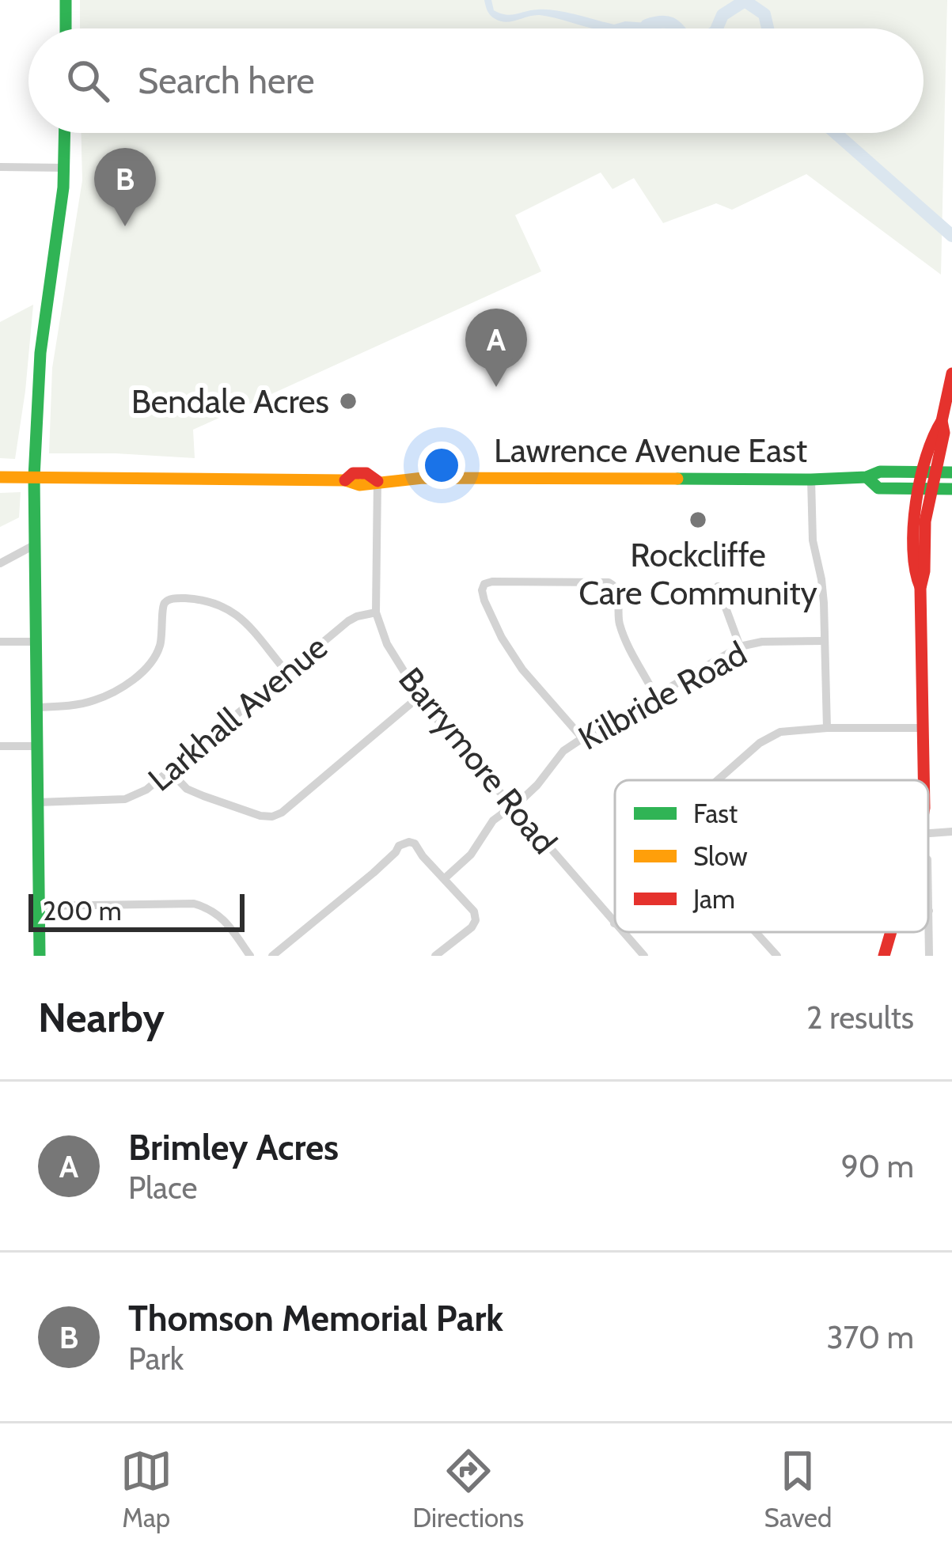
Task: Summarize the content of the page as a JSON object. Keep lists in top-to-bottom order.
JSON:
{
  "streets": {
    "main road": ["Lawrence Avenue East"],
    "street": ["Kilbride Road", "Larkhall Avenue", "Barrymore Road"]
  },
  "crossings": [
    ["Lawrence Avenue East", "Barrymore Road"],
    ["Kilbride Road", "Barrymore Road"],
    ["Larkhall Avenue", "Barrymore Road"]
  ],
  "places": ["Bendale Acres", "Rockcliffe Care Community"],
  "legend": ["Fast", "Slow", "Jam"],
  "scale_bar": "200 m",
  "page": {
    "search": "Search here",
    "pins": ["B", "A"],
    "scale": "200 m",
    "heading": ["Nearby", "2 results"],
    "list": [
      {
        "mark": "A",
        "name": "Brimley Acres",
        "note": "Place",
        "value": "90 m"
      },
      {
        "mark": "B",
        "name": "Thomson Memorial Park",
        "note": "Park",
        "value": "370 m"
      }
    ],
    "nav": ["Map", "Directions", "Saved"]
  }
}
